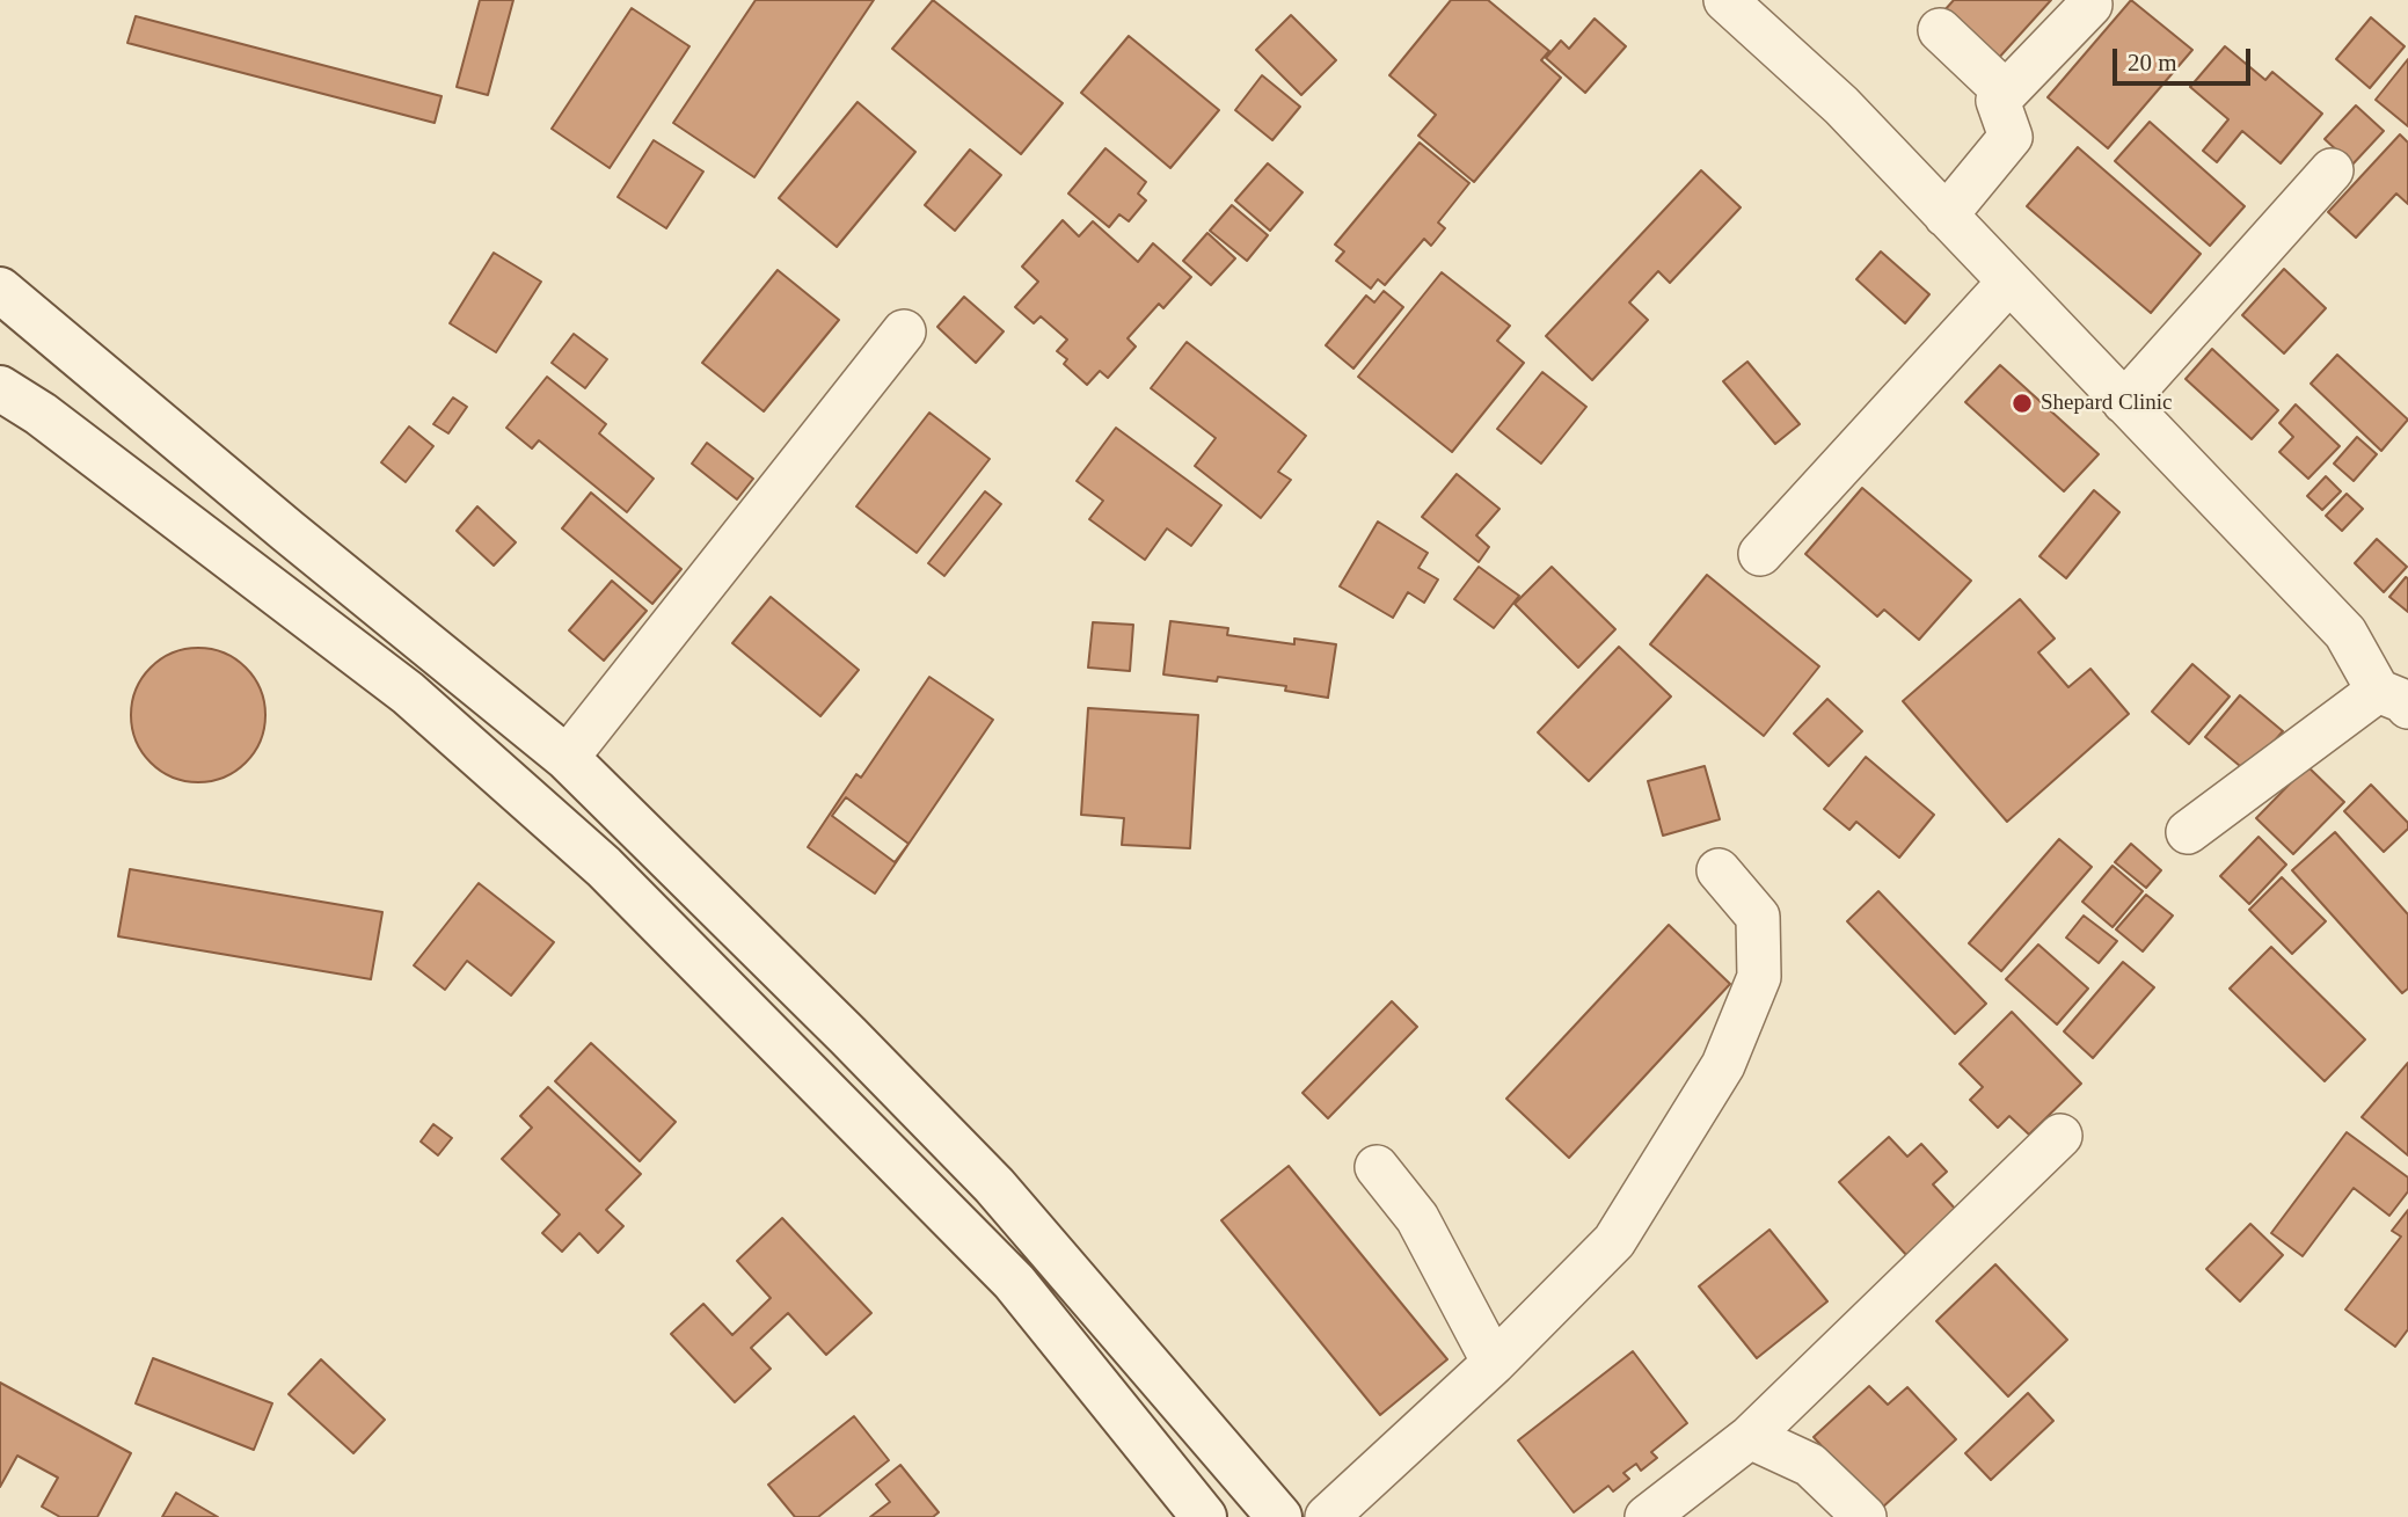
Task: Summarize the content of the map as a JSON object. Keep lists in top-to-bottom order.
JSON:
{
  "places": ["Shepard Clinic"],
  "scale_bar": "20 m"
}
